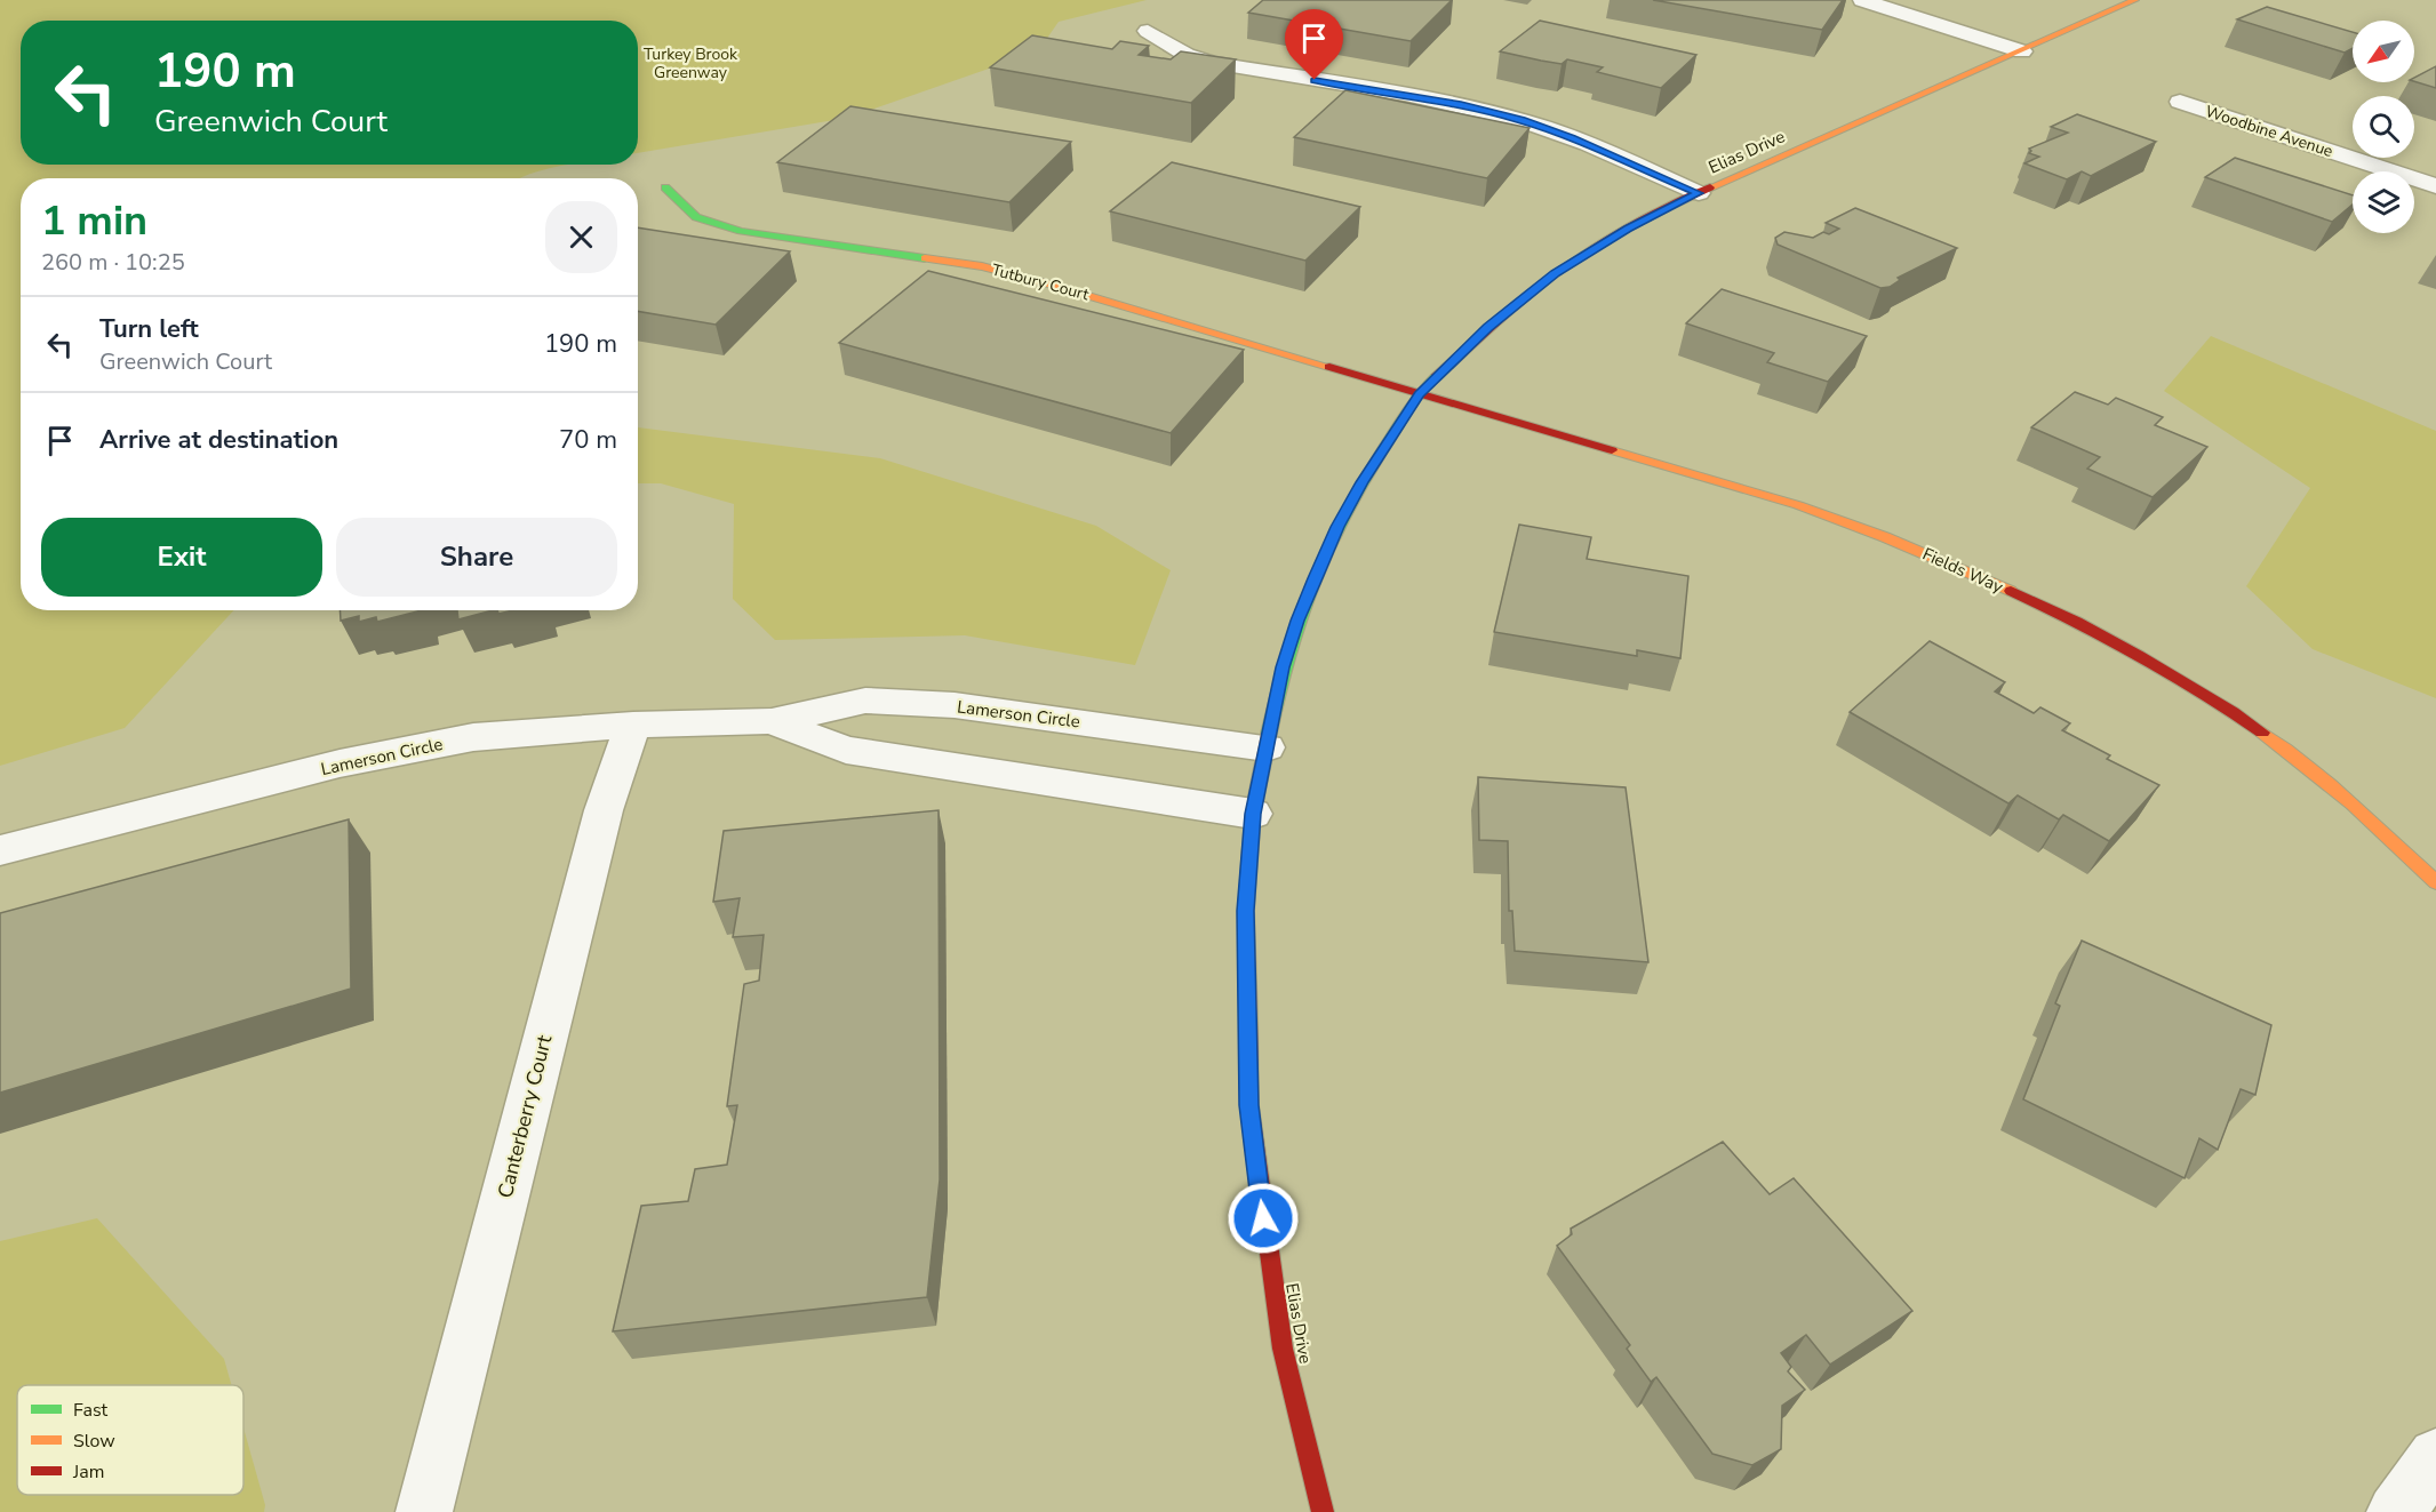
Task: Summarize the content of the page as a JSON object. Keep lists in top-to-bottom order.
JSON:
{
  "streets": {
    "street": [
      "Woodbine Avenue",
      "Elias Drive",
      "Tutbury Court",
      "Fields Way",
      "Lamerson Circle",
      "Canterberry Court"
    ]
  },
  "crossings": [
    ["Elias Drive", "Tutbury Court"],
    ["Elias Drive", "Fields Way"],
    ["Elias Drive", "Lamerson Circle"],
    ["Tutbury Court", "Fields Way"],
    ["Lamerson Circle", "Canterberry Court"]
  ],
  "parks": ["Turkey Brook Greenway"],
  "legend": ["Fast", "Slow", "Jam"],
  "north": "bottom left",
  "page": {
    "turn": ["190 m", "Greenwich Court"],
    "heading": ["1 min", "260 m · 10:25"],
    "list": [
      {
        "name": "Turn left",
        "note": "Greenwich Court",
        "value": "190 m"
      },
      {
        "name": "Arrive at destination",
        "value": "70 m"
      }
    ],
    "buttons": ["Exit", "Share"]
  }
}
